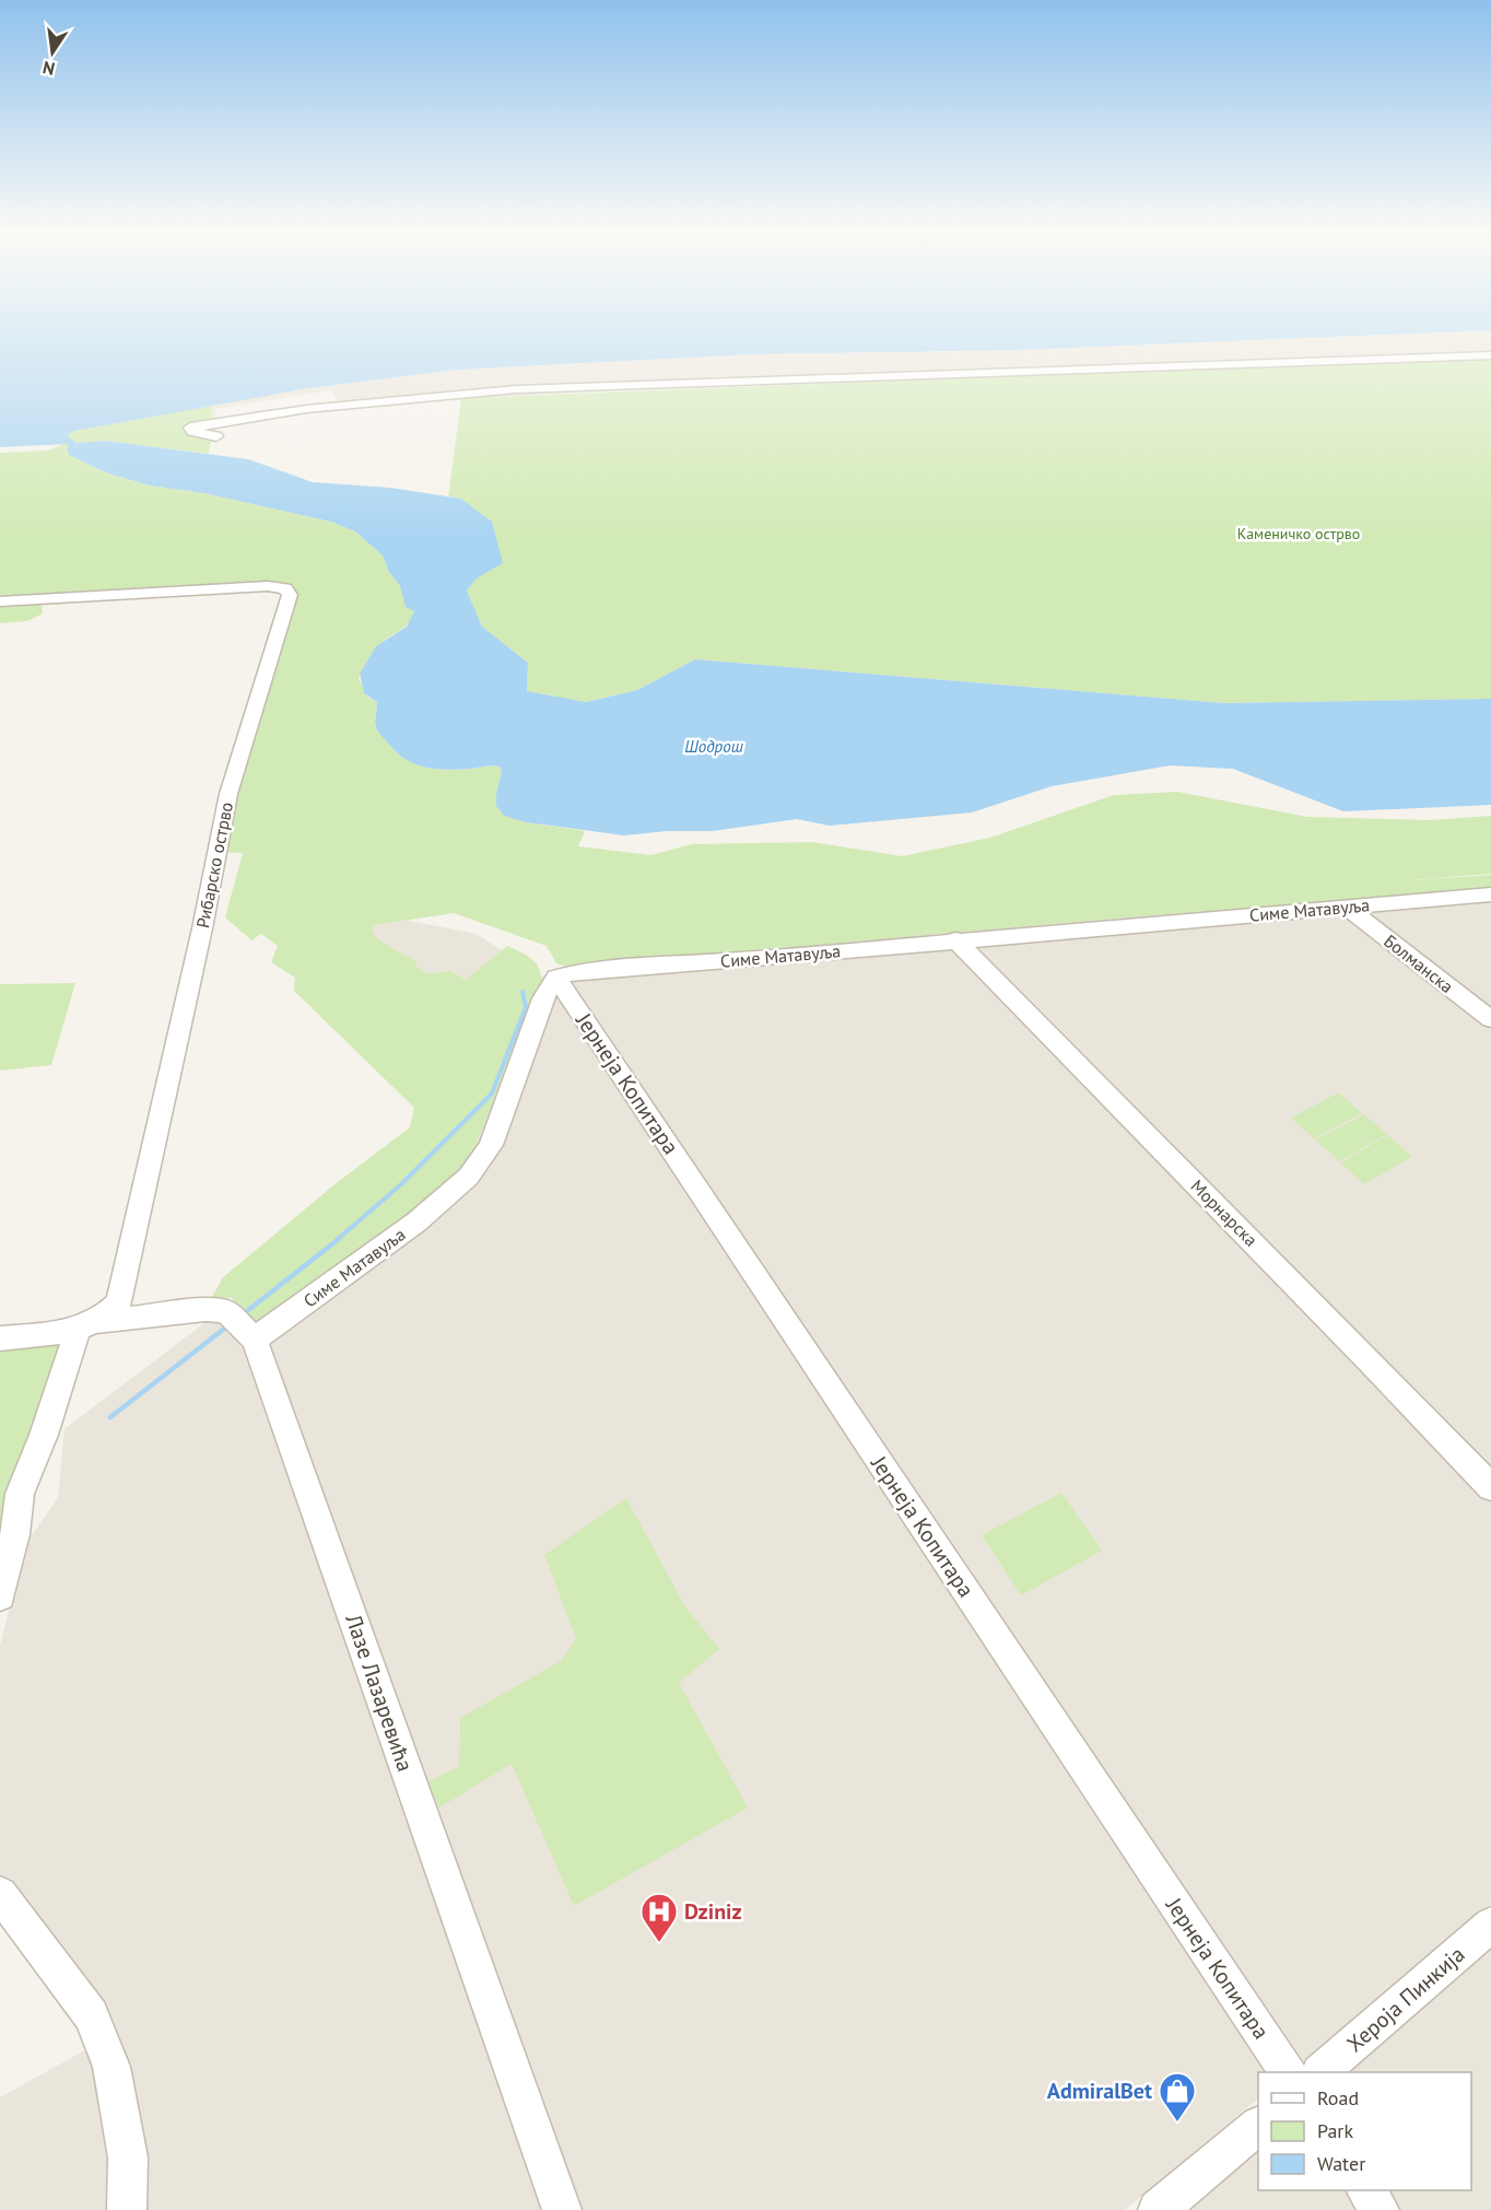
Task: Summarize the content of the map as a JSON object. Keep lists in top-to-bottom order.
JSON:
{
  "streets": {
    "street": [
      "Рибарско острво",
      "Симе Матавуља",
      "Болманска",
      "Јернеја Копитара",
      "Морнарска",
      "Лазе Лазаревића",
      "Хероја Пинкија"
    ]
  },
  "crossings": [
    ["Симе Матавуља", "Болманска"],
    ["Симе Матавуља", "Јернеја Копитара"],
    ["Симе Матавуља", "Морнарска"],
    ["Симе Матавуља", "Лазе Лазаревића"]
  ],
  "water": ["Шодрош"],
  "parks": ["Каменичко острво"],
  "places": {
    "hospital": ["Dziniz"],
    "shop": ["AdmiralBet"]
  },
  "legend": ["Road", "Park", "Water"],
  "north": "bottom"
}
